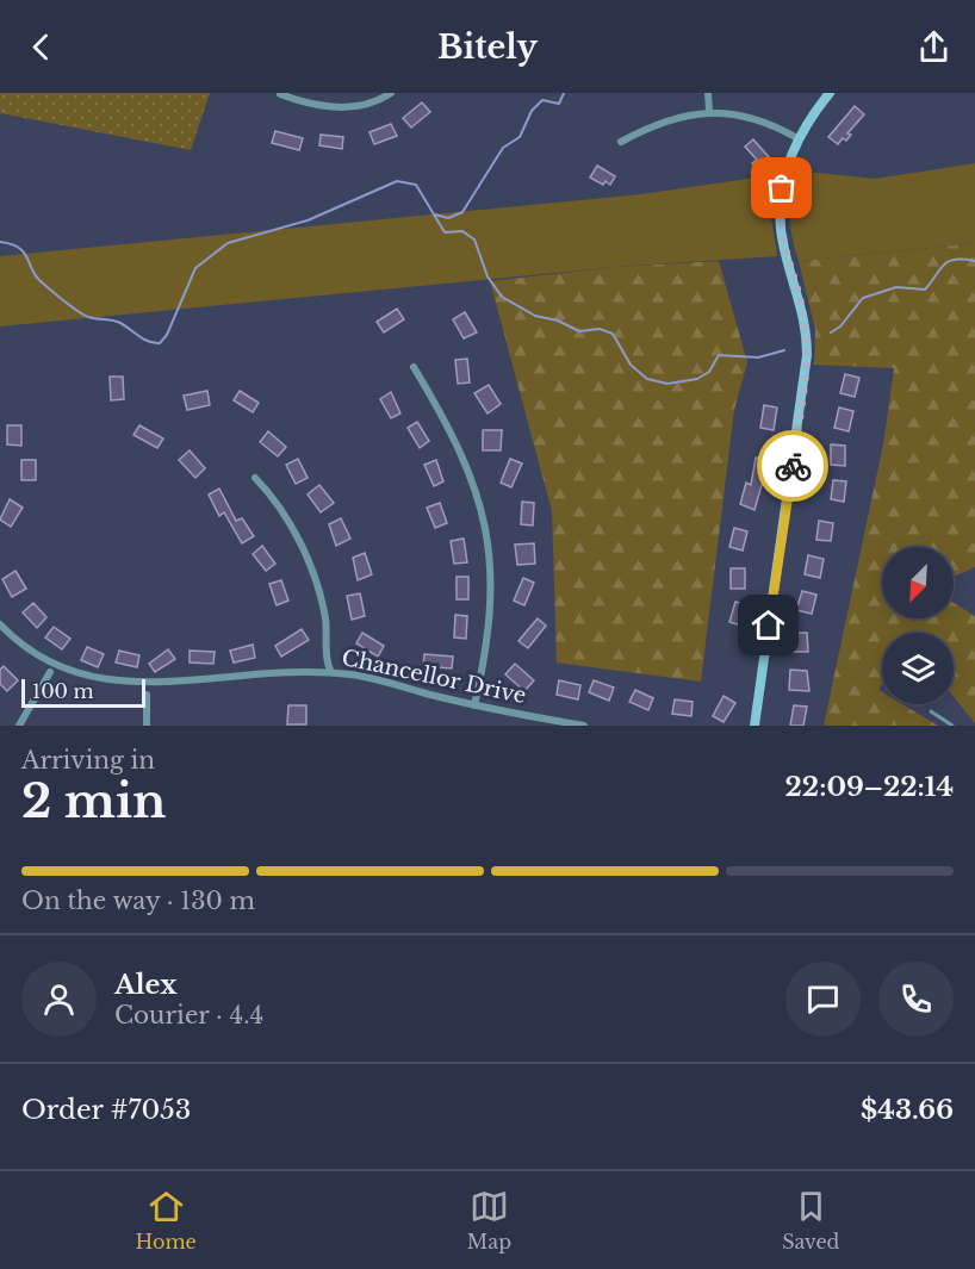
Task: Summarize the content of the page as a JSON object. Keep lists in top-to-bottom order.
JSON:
{
  "streets": {
    "street": ["Chancellor Drive"]
  },
  "scale_bar": "100 m",
  "north": "bottom left",
  "page": {
    "header": "Bitely",
    "scale": "100 m",
    "heading": ["2 min", "Arriving in", "22:09–22:14"],
    "panel": [
      "Alex",
      "Courier · 4.4",
      "Order #7053",
      "$43.66"
    ],
    "bar": "On the way · 130 m",
    "tabs": ["Home", "Map", "Saved"]
  }
}
